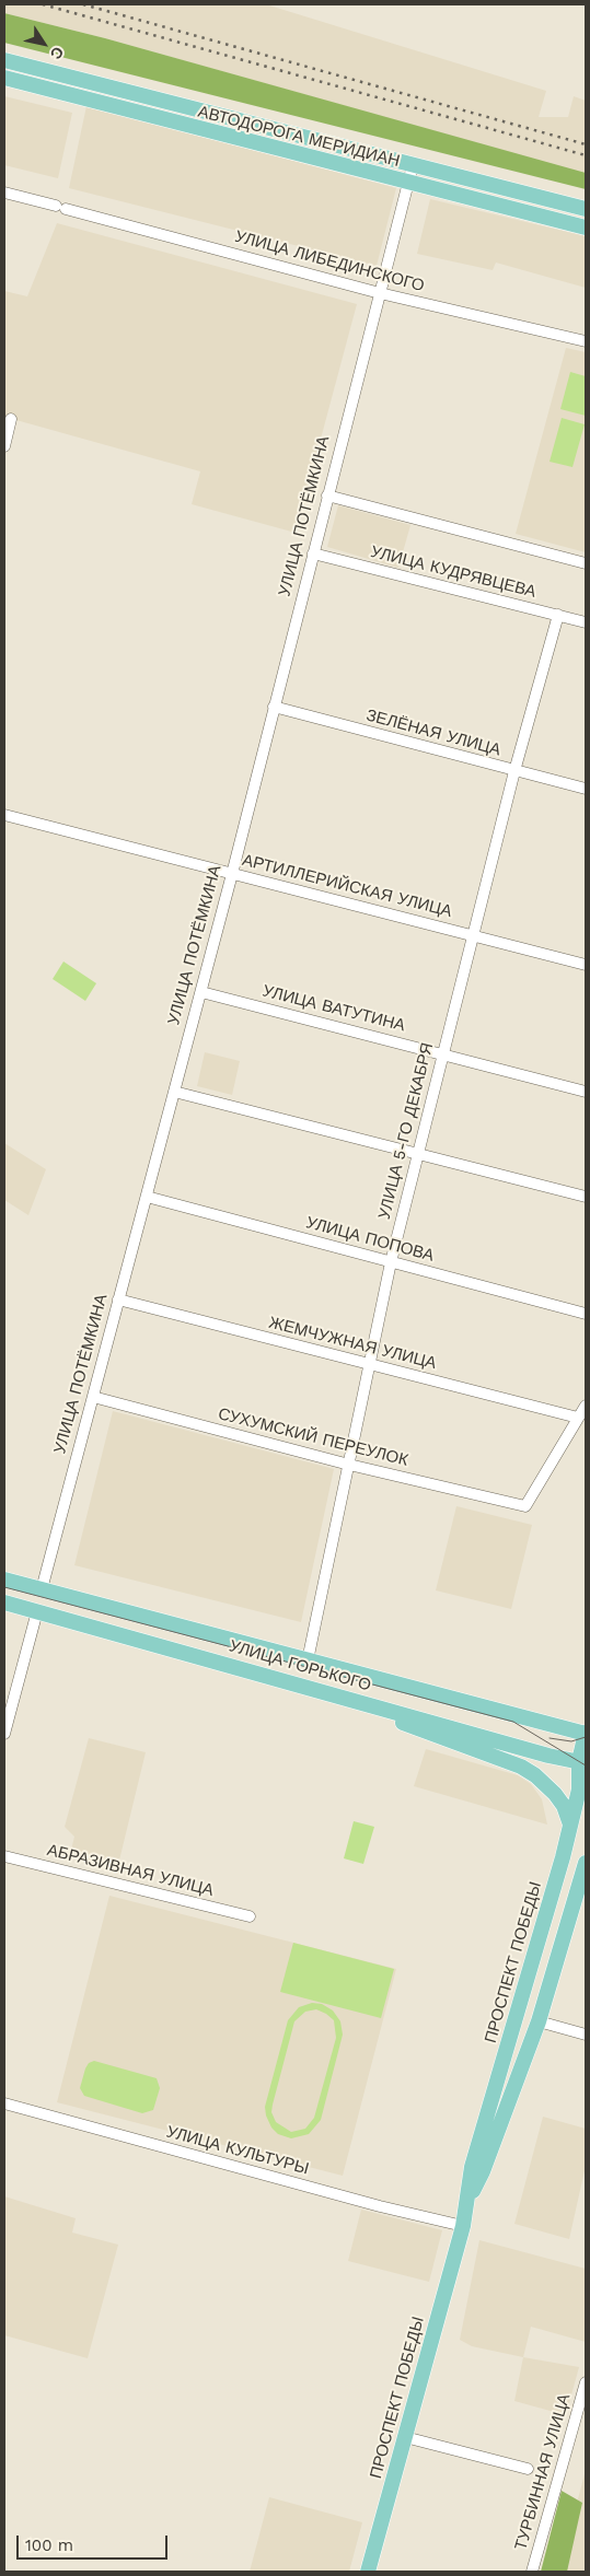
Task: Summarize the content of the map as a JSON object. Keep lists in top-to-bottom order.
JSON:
{
  "streets": {
    "main road": [
      "АВТОДОРОГА МЕРИДИАН",
      "УЛИЦА ПОТЁМКИНА",
      "УЛИЦА ГОРЬКОГО",
      "ПРОСПЕКТ ПОБЕДЫ"
    ],
    "street": [
      "УЛИЦА ЛИБЕДИНСКОГО",
      "УЛИЦА КУДРЯВЦЕВА",
      "ЗЕЛЁНАЯ УЛИЦА",
      "АРТИЛЛЕРИЙСКАЯ УЛИЦА",
      "УЛИЦА ВАТУТИНА",
      "УЛИЦА 5-ГО ДЕКАБРЯ",
      "УЛИЦА ПОПОВА",
      "ЖЕМЧУЖНАЯ УЛИЦА",
      "СУХУМСКИЙ ПЕРЕУЛОК",
      "АБРАЗИВНАЯ УЛИЦА",
      "УЛИЦА КУЛЬТУРЫ",
      "ТУРБИННАЯ УЛИЦА"
    ]
  },
  "crossings": [
    ["АВТОДОРОГА МЕРИДИАН", "УЛИЦА ПОТЁМКИНА"],
    ["УЛИЦА ЛИБЕДИНСКОГО", "УЛИЦА ПОТЁМКИНА"],
    ["УЛИЦА ПОТЁМКИНА", "УЛИЦА КУДРЯВЦЕВА"],
    ["УЛИЦА ПОТЁМКИНА", "ЗЕЛЁНАЯ УЛИЦА"],
    ["УЛИЦА ПОТЁМКИНА", "АРТИЛЛЕРИЙСКАЯ УЛИЦА"],
    ["УЛИЦА ПОТЁМКИНА", "УЛИЦА ВАТУТИНА"],
    ["УЛИЦА ПОТЁМКИНА", "УЛИЦА ПОПОВА"],
    ["УЛИЦА ПОТЁМКИНА", "ЖЕМЧУЖНАЯ УЛИЦА"],
    ["УЛИЦА ПОТЁМКИНА", "СУХУМСКИЙ ПЕРЕУЛОК"],
    ["УЛИЦА ПОТЁМКИНА", "УЛИЦА ГОРЬКОГО"],
    ["УЛИЦА КУДРЯВЦЕВА", "УЛИЦА 5-ГО ДЕКАБРЯ"],
    ["ЗЕЛЁНАЯ УЛИЦА", "УЛИЦА 5-ГО ДЕКАБРЯ"],
    ["АРТИЛЛЕРИЙСКАЯ УЛИЦА", "УЛИЦА 5-ГО ДЕКАБРЯ"],
    ["УЛИЦА ВАТУТИНА", "УЛИЦА 5-ГО ДЕКАБРЯ"],
    ["УЛИЦА 5-ГО ДЕКАБРЯ", "УЛИЦА ПОПОВА"],
    ["УЛИЦА 5-ГО ДЕКАБРЯ", "ЖЕМЧУЖНАЯ УЛИЦА"],
    ["УЛИЦА 5-ГО ДЕКАБРЯ", "СУХУМСКИЙ ПЕРЕУЛОК"],
    ["УЛИЦА 5-ГО ДЕКАБРЯ", "УЛИЦА ГОРЬКОГО"],
    ["ЖЕМЧУЖНАЯ УЛИЦА", "СУХУМСКИЙ ПЕРЕУЛОК"],
    ["УЛИЦА ГОРЬКОГО", "ПРОСПЕКТ ПОБЕДЫ"],
    ["ПРОСПЕКТ ПОБЕДЫ", "УЛИЦА КУЛЬТУРЫ"]
  ],
  "scale_bar": "100 m",
  "north": "bottom right"
}
